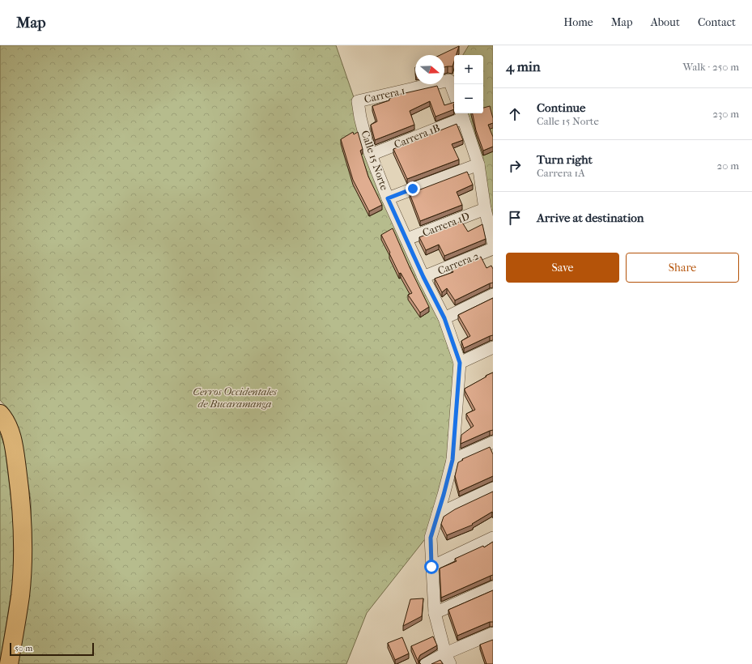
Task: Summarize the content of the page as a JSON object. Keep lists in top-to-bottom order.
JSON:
{
  "streets": {
    "street": [
      "Carrera 1",
      "Carrera 1B",
      "Calle 15 Norte",
      "Carrera 1D",
      "Carrera 2"
    ]
  },
  "crossings": [
    ["Carrera 1", "Calle 15 Norte"],
    ["Carrera 1B", "Calle 15 Norte"],
    ["Calle 15 Norte", "Carrera 1D"],
    ["Calle 15 Norte", "Carrera 2"]
  ],
  "parks": ["Cerros Occidentales de Bucaramanga"],
  "scale_bar": "50 m",
  "north": "right",
  "page": {
    "header": "Map",
    "nav": [
      "Home",
      "Map",
      "About",
      "Contact"
    ],
    "heading": ["4 min", "Walk · 250 m"],
    "map_buttons": ["+", "−"],
    "list": [
      ["Continue", "Calle 15 Norte", "230 m"],
      ["Turn right", "Carrera 1A", "20 m"],
      "Arrive at destination"
    ],
    "buttons": ["Save", "Share"],
    "scale": "50 m"
  }
}
